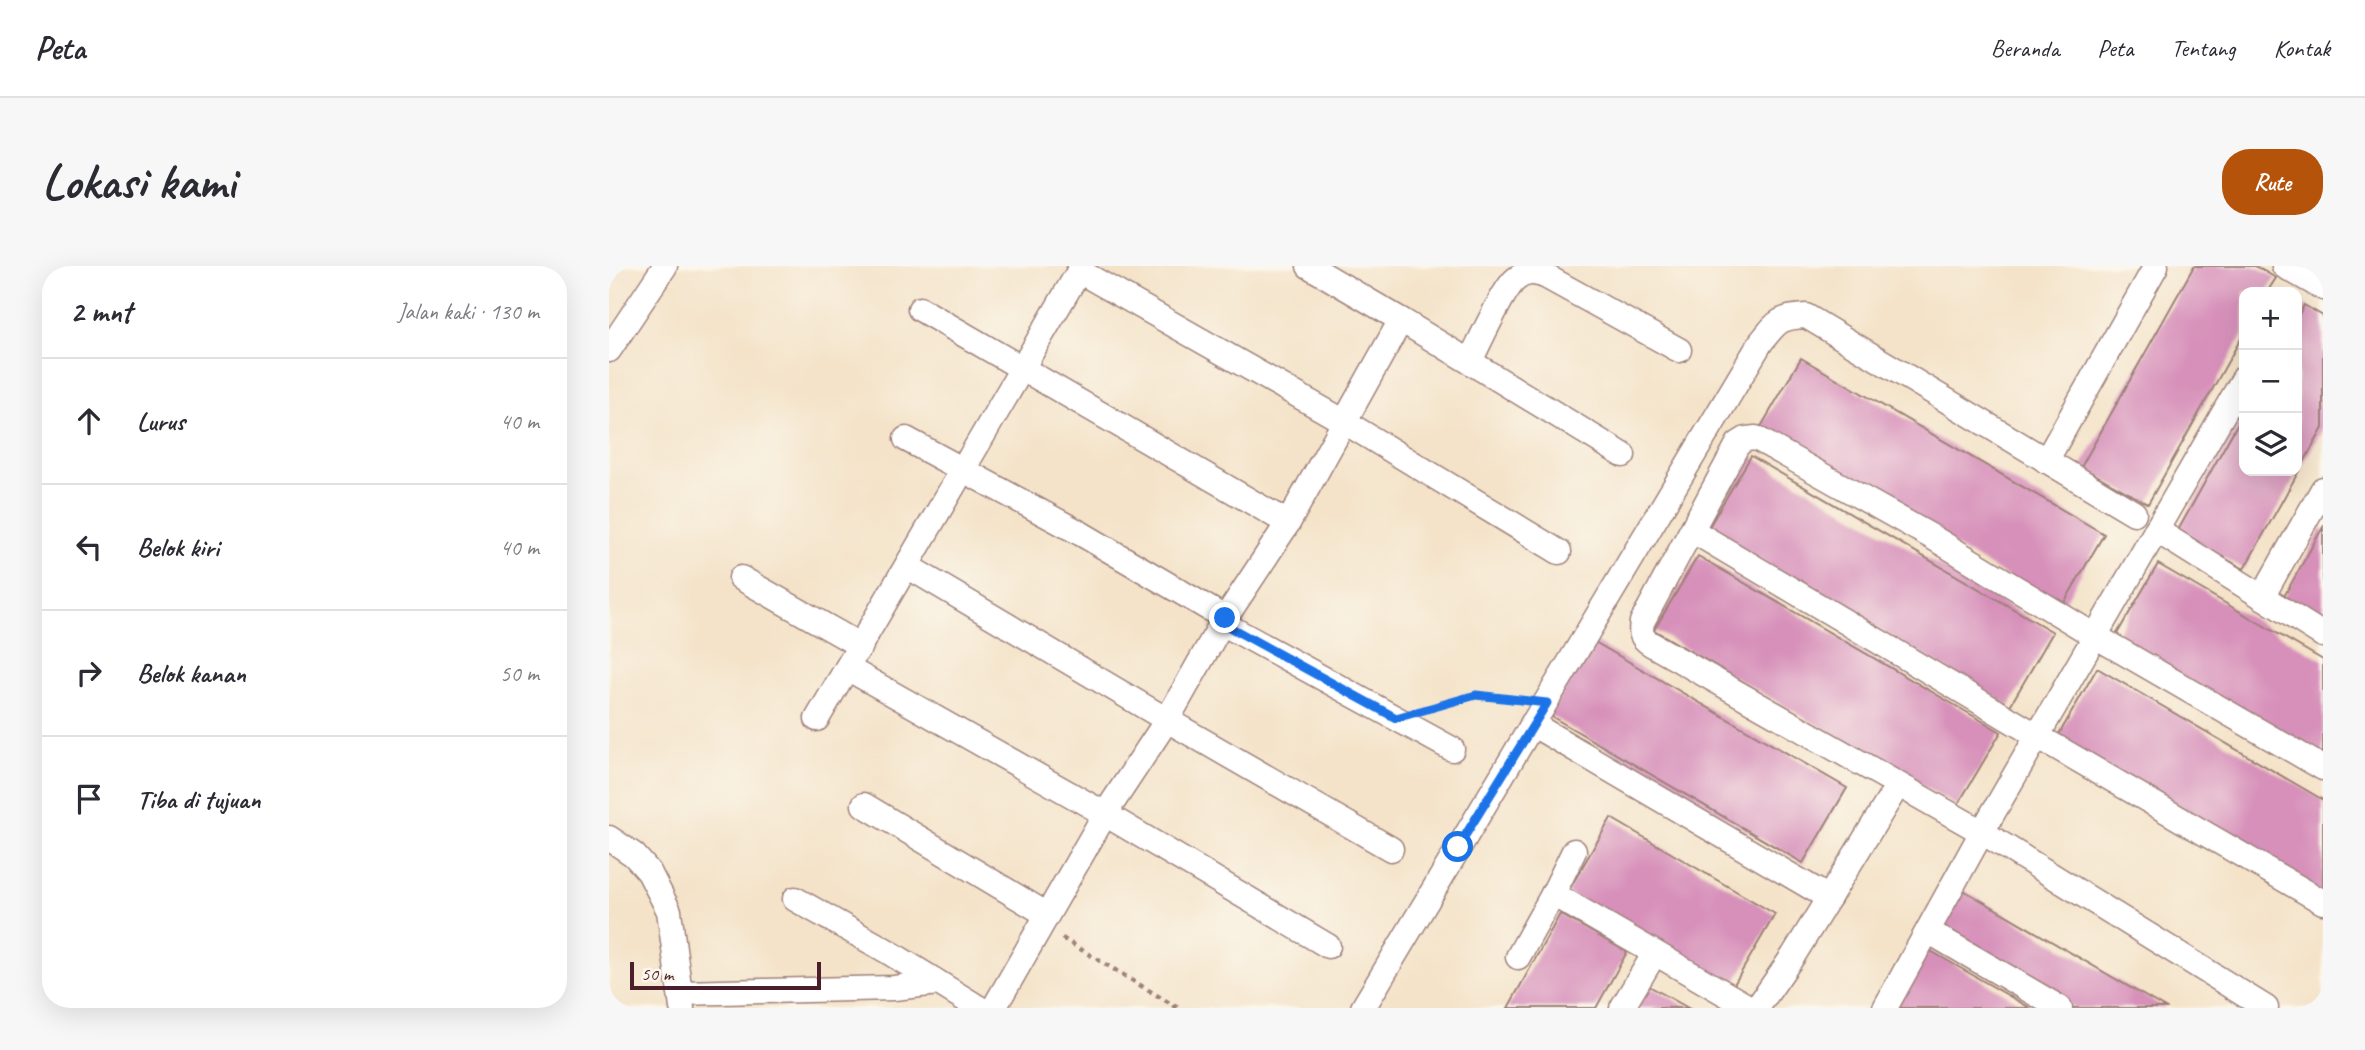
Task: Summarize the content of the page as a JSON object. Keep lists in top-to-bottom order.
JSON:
{
  "scale_bar": "50 m",
  "page": {
    "header": "Peta",
    "nav": [
      "Beranda",
      "Peta",
      "Tentang",
      "Kontak"
    ],
    "buttons": "Rute",
    "title": "Lokasi kami",
    "heading": ["2 mnt", "Jalan kaki · 130 m"],
    "map_buttons": ["+", "−"],
    "list": [
      ["Lurus", "40 m"],
      ["Belok kiri", "40 m"],
      ["Belok kanan", "50 m"],
      "Tiba di tujuan"
    ],
    "scale": "50 m"
  }
}
